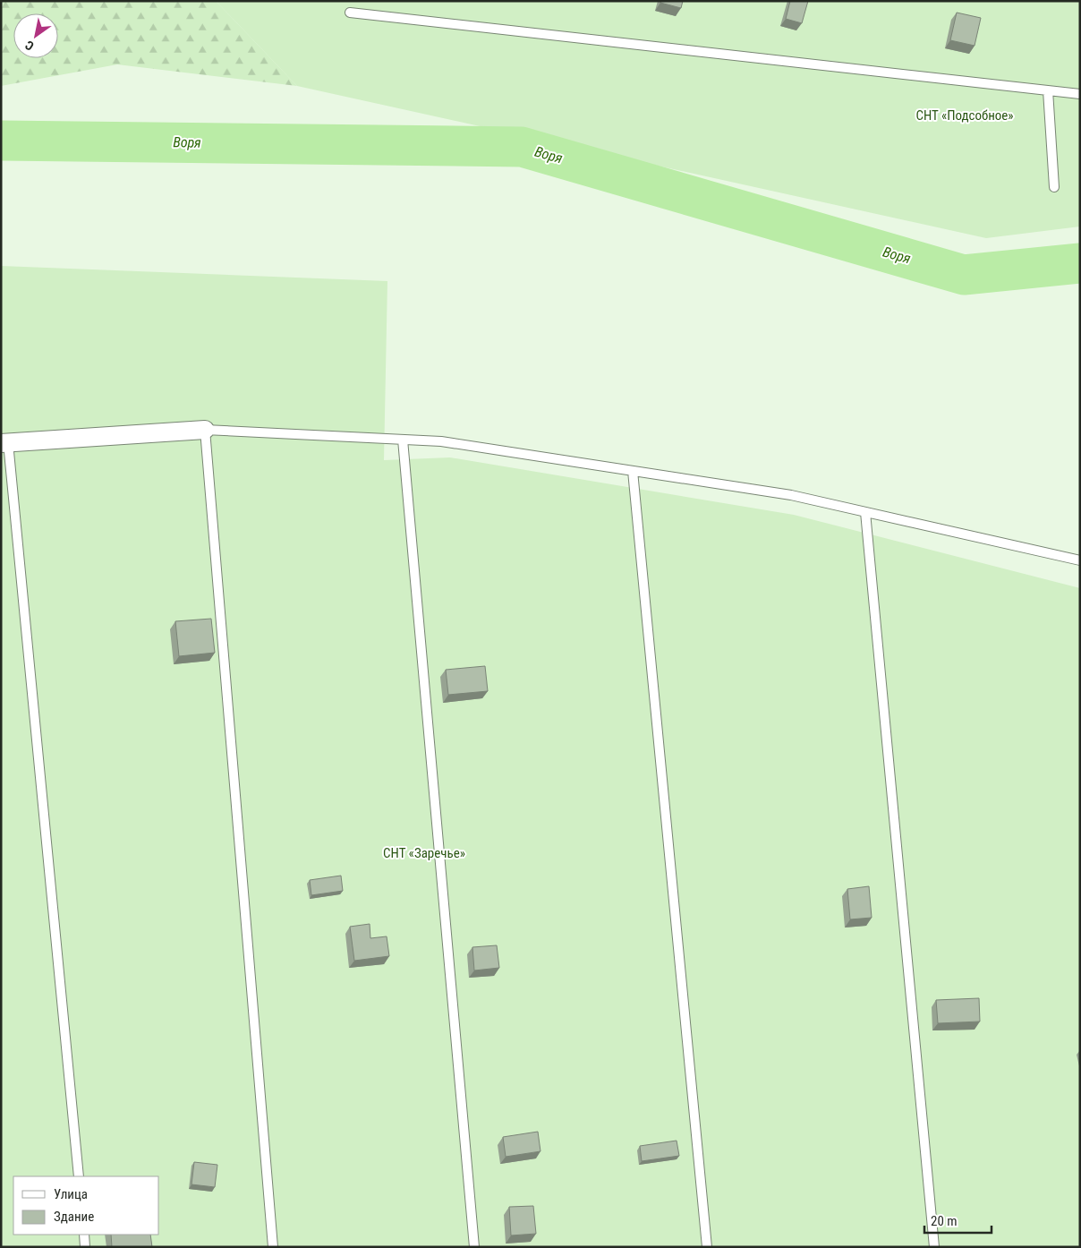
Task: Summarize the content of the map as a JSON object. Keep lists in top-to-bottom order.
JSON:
{
  "water": ["Воря"],
  "parks": ["СНТ «Подсобное»", "СНТ «Заречье»"],
  "legend": ["Улица", "Здание"],
  "scale_bar": "20 m",
  "north": "bottom left"
}
